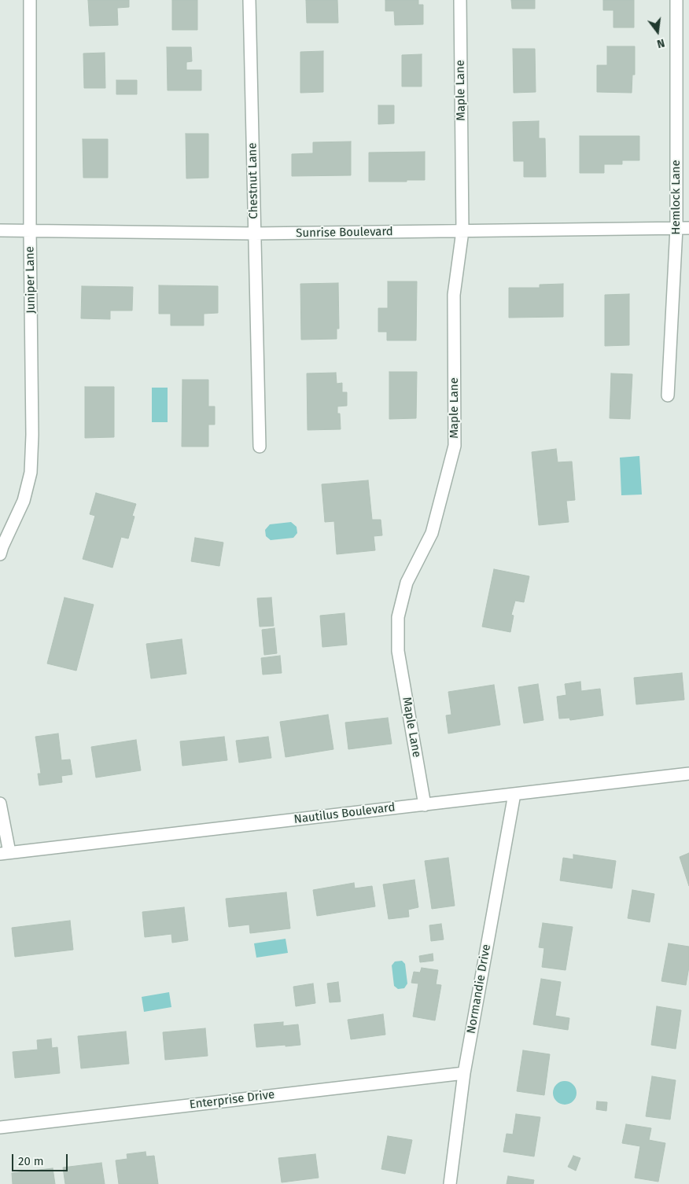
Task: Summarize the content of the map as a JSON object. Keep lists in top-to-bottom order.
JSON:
{
  "streets": {
    "street": [
      "Maple Lane",
      "Chestnut Lane",
      "Hemlock Lane",
      "Sunrise Boulevard",
      "Juniper Lane",
      "Nautilus Boulevard",
      "Normandie Drive",
      "Enterprise Drive"
    ]
  },
  "crossings": [
    ["Maple Lane", "Sunrise Boulevard"],
    ["Maple Lane", "Nautilus Boulevard"],
    ["Chestnut Lane", "Sunrise Boulevard"],
    ["Hemlock Lane", "Sunrise Boulevard"],
    ["Sunrise Boulevard", "Juniper Lane"],
    ["Nautilus Boulevard", "Normandie Drive"],
    ["Normandie Drive", "Enterprise Drive"]
  ],
  "scale_bar": "20 m",
  "north": "bottom"
}
